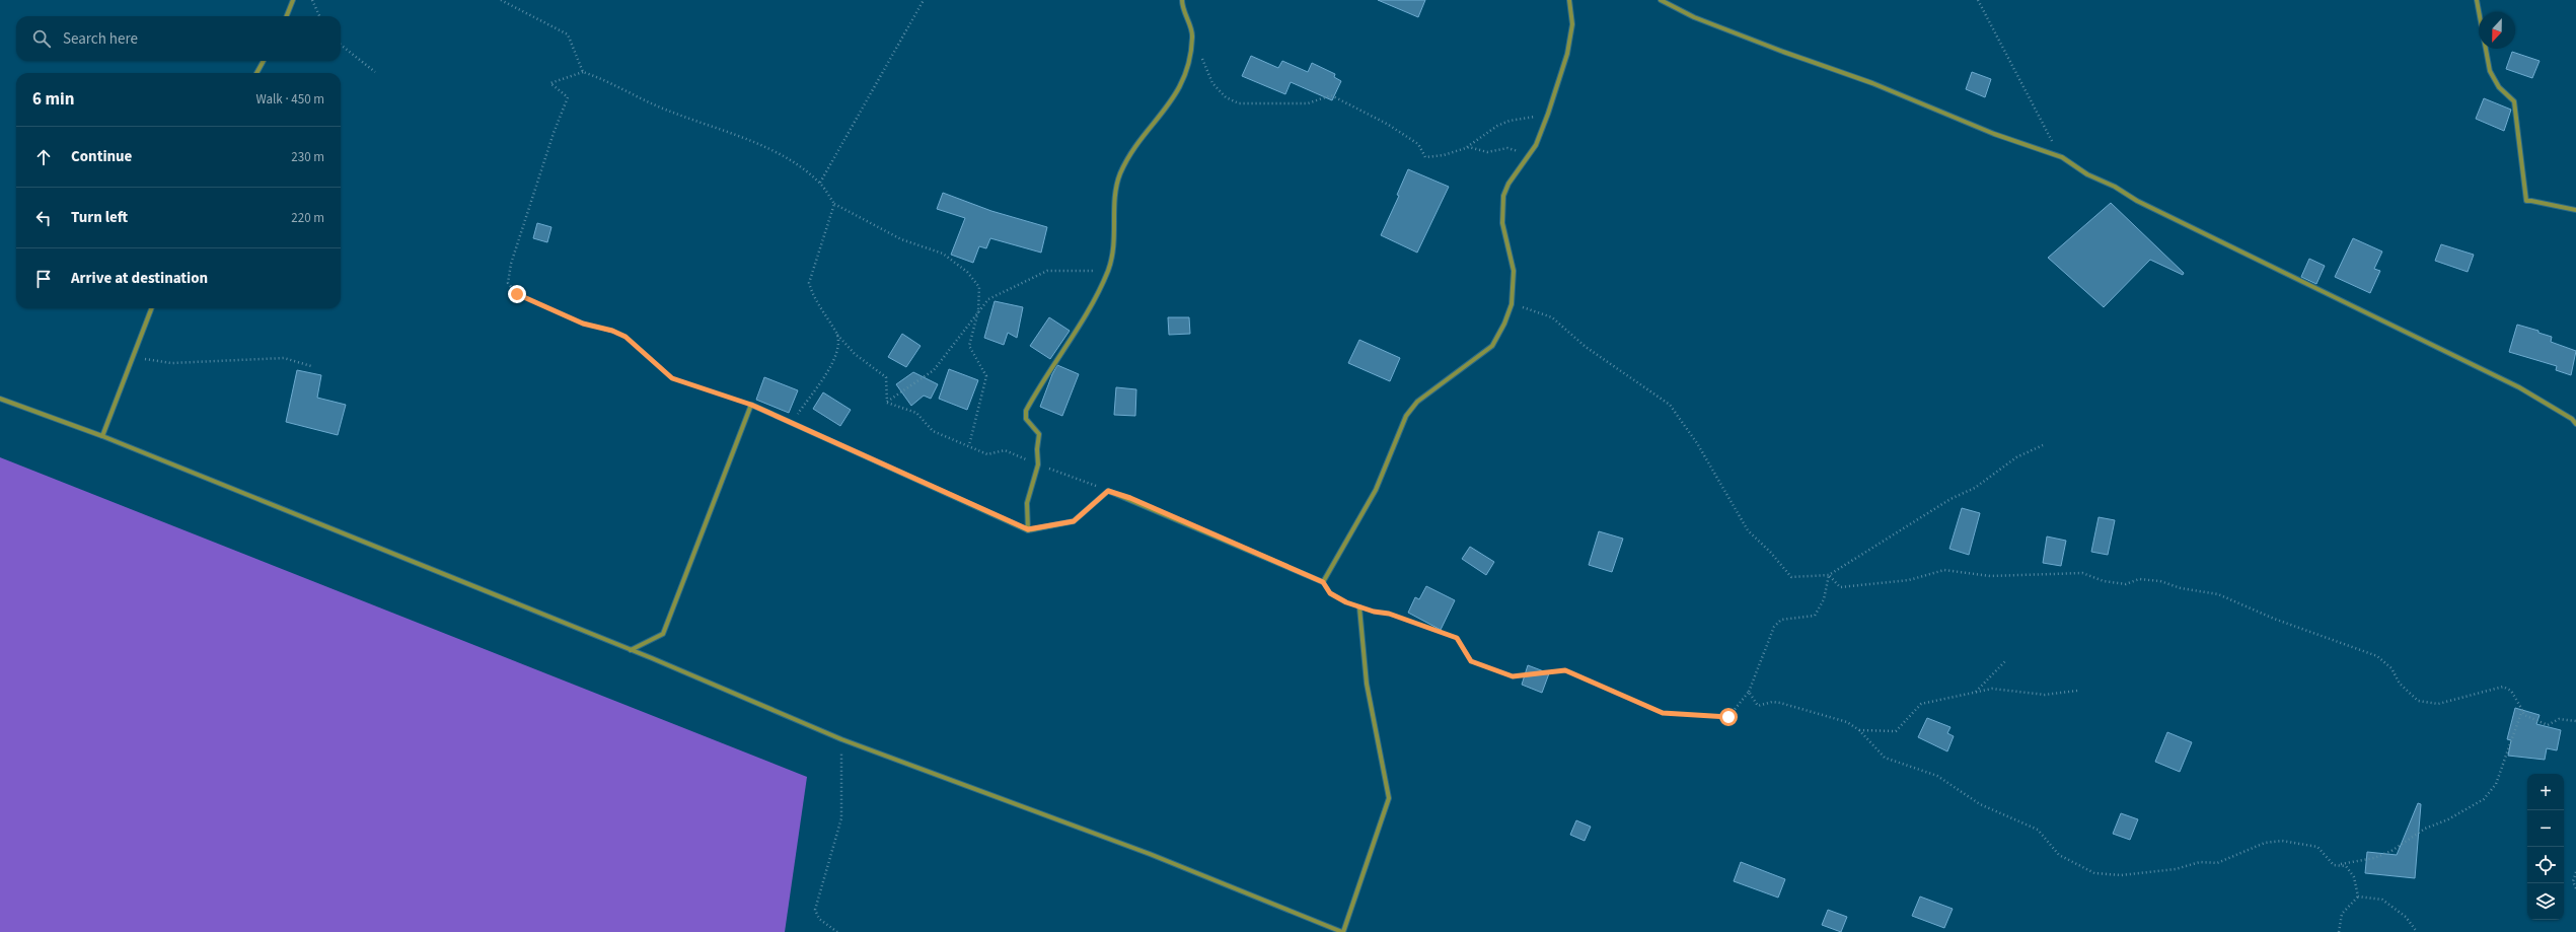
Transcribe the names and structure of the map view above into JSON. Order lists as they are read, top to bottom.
{
  "north": "bottom",
  "page": {
    "search": "Search here",
    "heading": ["6 min", "Walk · 450 m"],
    "list": [
      ["Continue", "230 m"],
      ["Turn left", "220 m"],
      "Arrive at destination"
    ],
    "map_buttons": ["+", "−"]
  }
}
